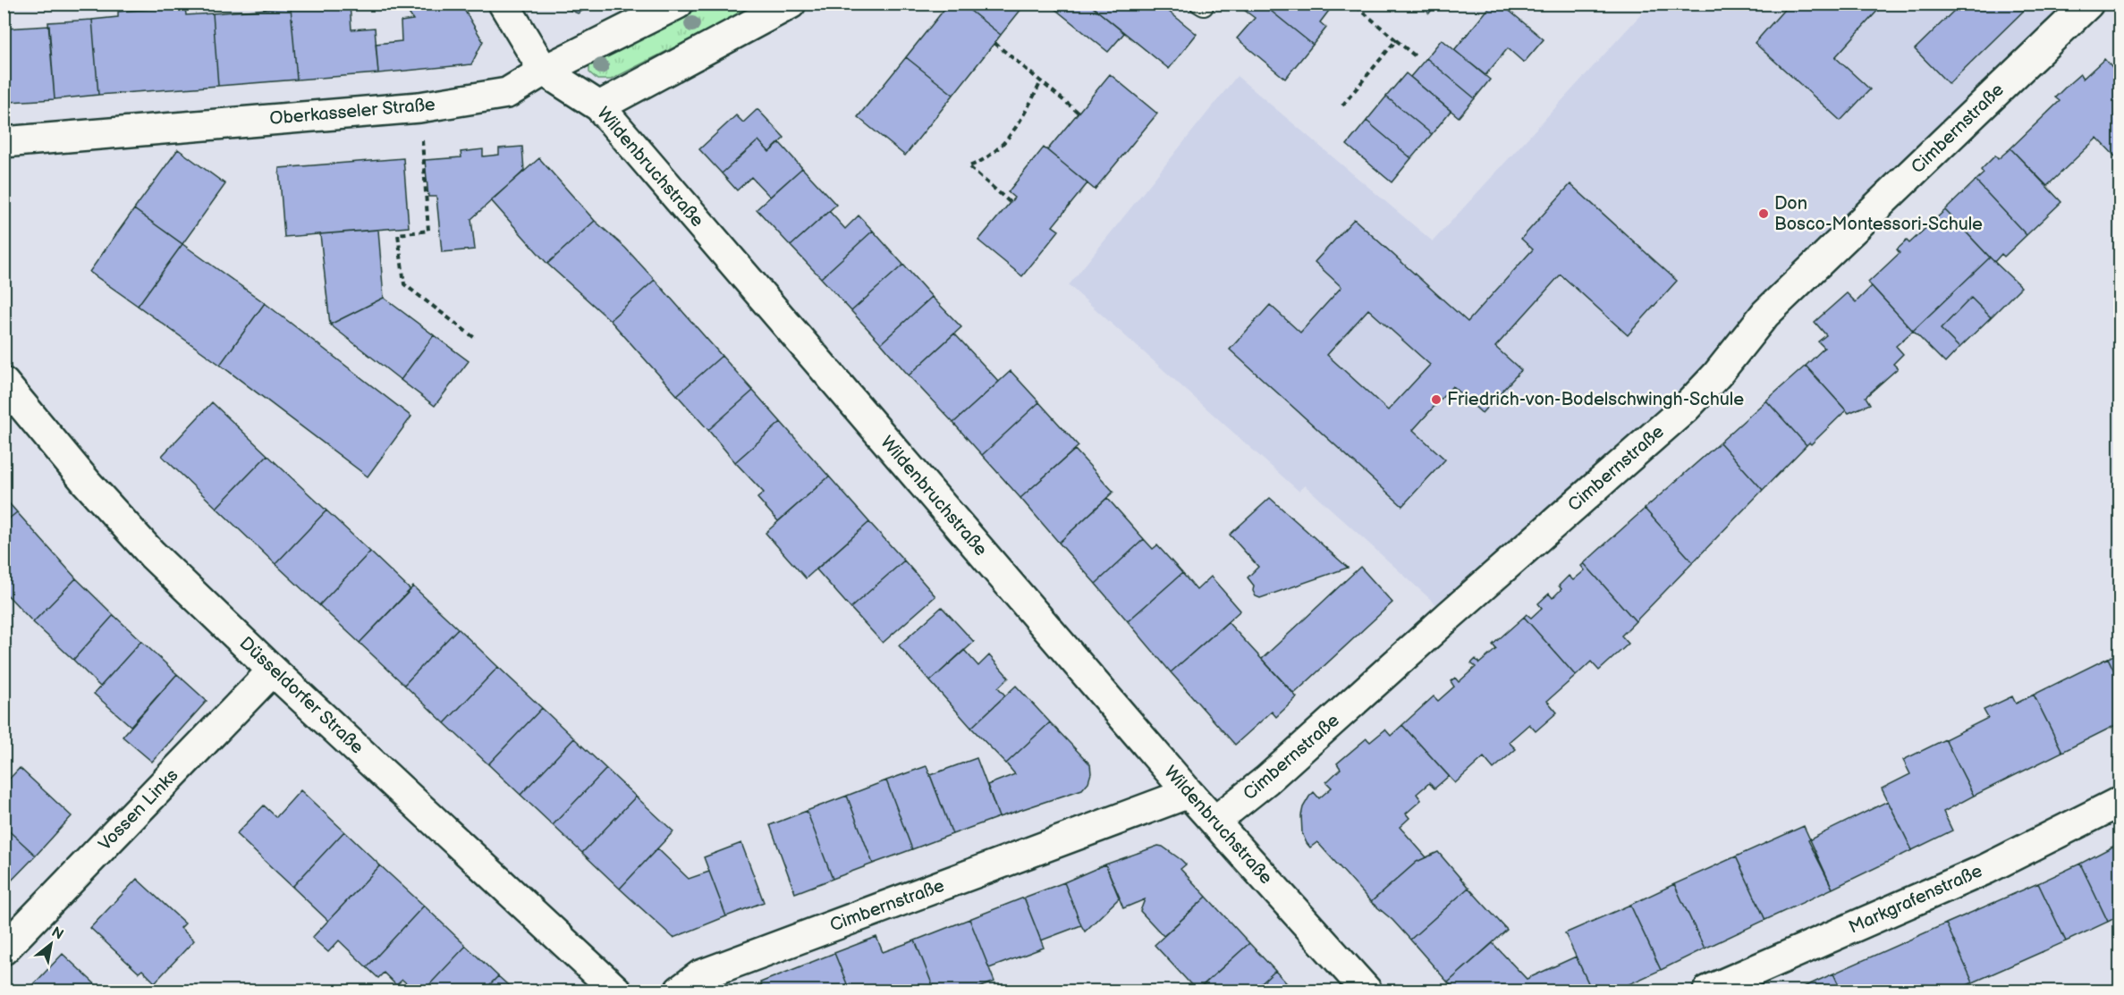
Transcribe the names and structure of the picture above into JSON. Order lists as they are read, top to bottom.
{
  "streets": {
    "street": [
      "Oberkasseler Straße",
      "Cimbernstraße",
      "Wildenbruchstraße",
      "Düsseldorfer Straße",
      "Vossen Links",
      "Markgrafenstraße"
    ]
  },
  "crossings": [
    ["Oberkasseler Straße", "Wildenbruchstraße"],
    ["Cimbernstraße", "Wildenbruchstraße"],
    ["Düsseldorfer Straße", "Vossen Links"]
  ],
  "places": ["Don Bosco-Montessori-Schule", "Friedrich-von-Bodelschwingh-Schule"],
  "north": "top right"
}
